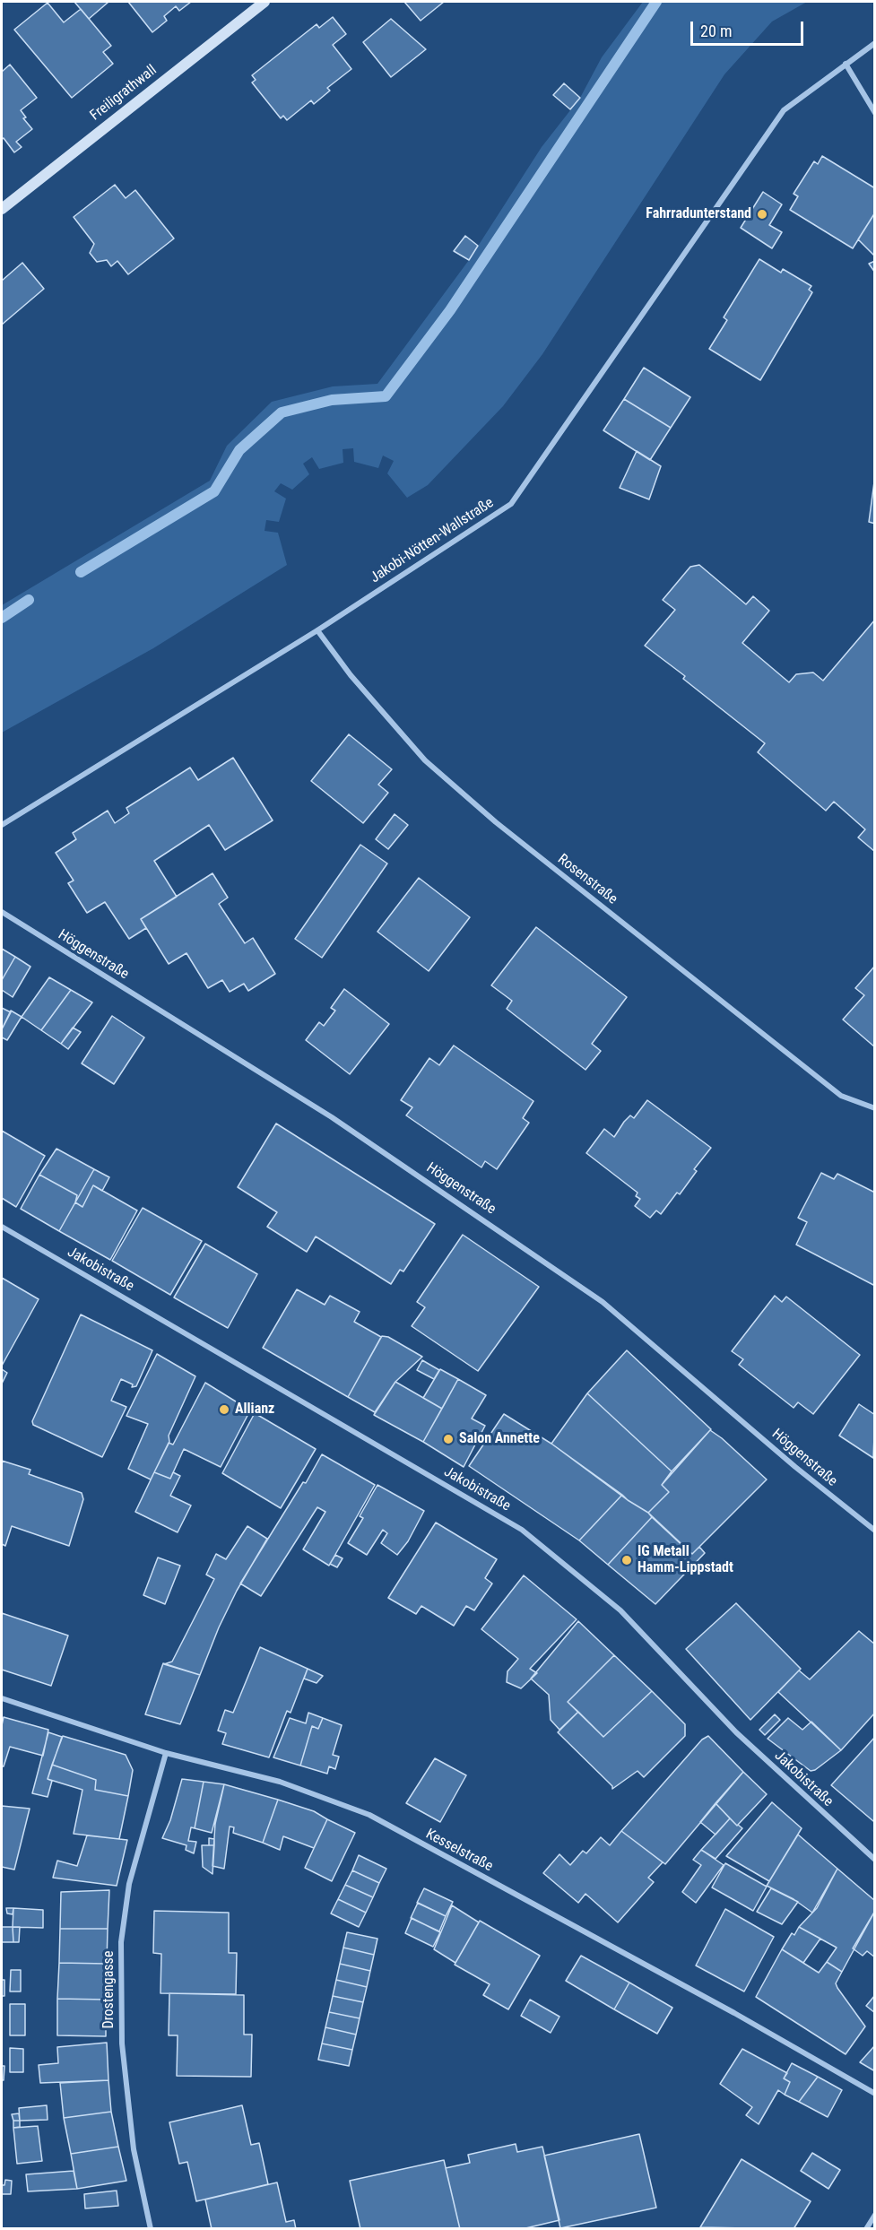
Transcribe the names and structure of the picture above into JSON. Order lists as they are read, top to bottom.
{
  "streets": {
    "street": [
      "Freiligrathwall",
      "Jakobi-Nötten-Wallstraße",
      "Rosenstraße",
      "Höggenstraße",
      "Jakobistraße",
      "Kesselstraße",
      "Drostengasse"
    ]
  },
  "crossings": [
    ["Jakobi-Nötten-Wallstraße", "Rosenstraße"],
    ["Kesselstraße", "Drostengasse"]
  ],
  "places": [
    "Fahrradunterstand",
    "Allianz",
    "Salon Annette",
    "IG Metall Hamm-Lippstadt"
  ],
  "scale_bar": "20 m"
}
